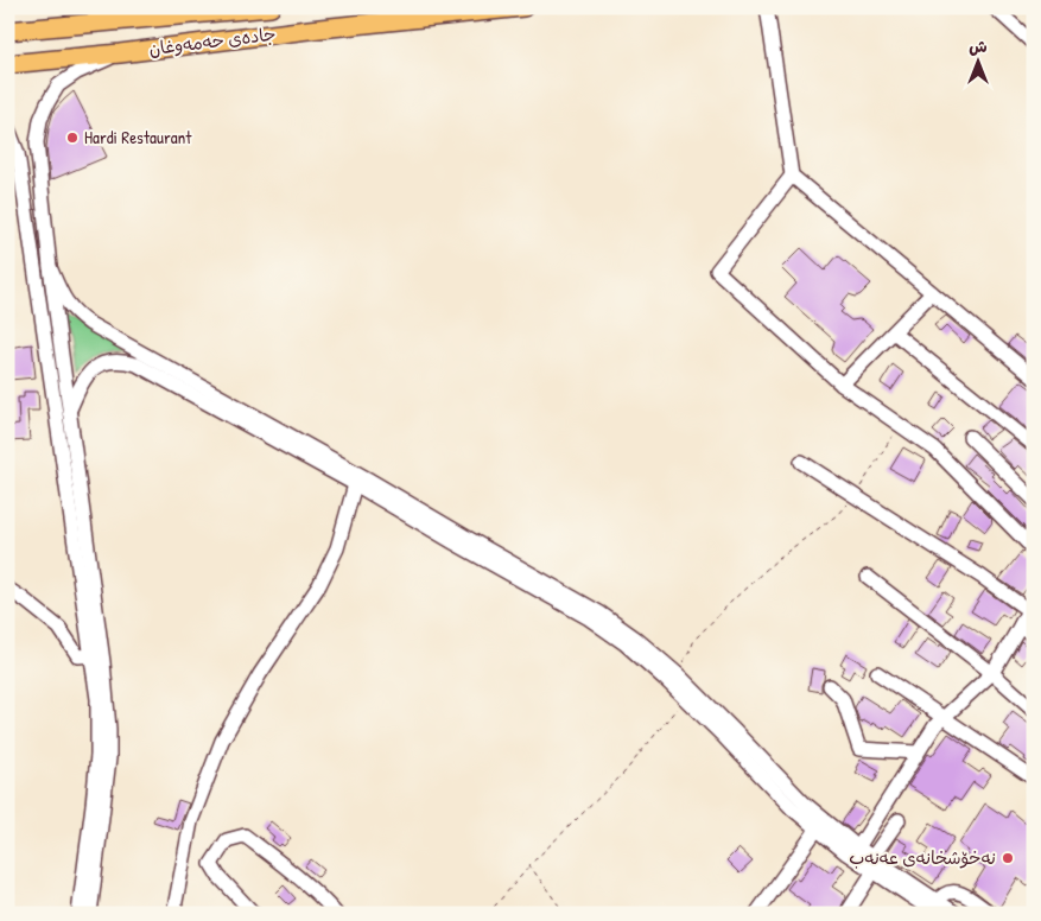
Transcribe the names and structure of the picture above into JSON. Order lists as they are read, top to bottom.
{
  "streets": {
    "main road": ["جادەی حەمەوغان"]
  },
  "places": ["Hardi Restaurant", "نەخۆشخانەی عەنەب"],
  "north": "top"
}
